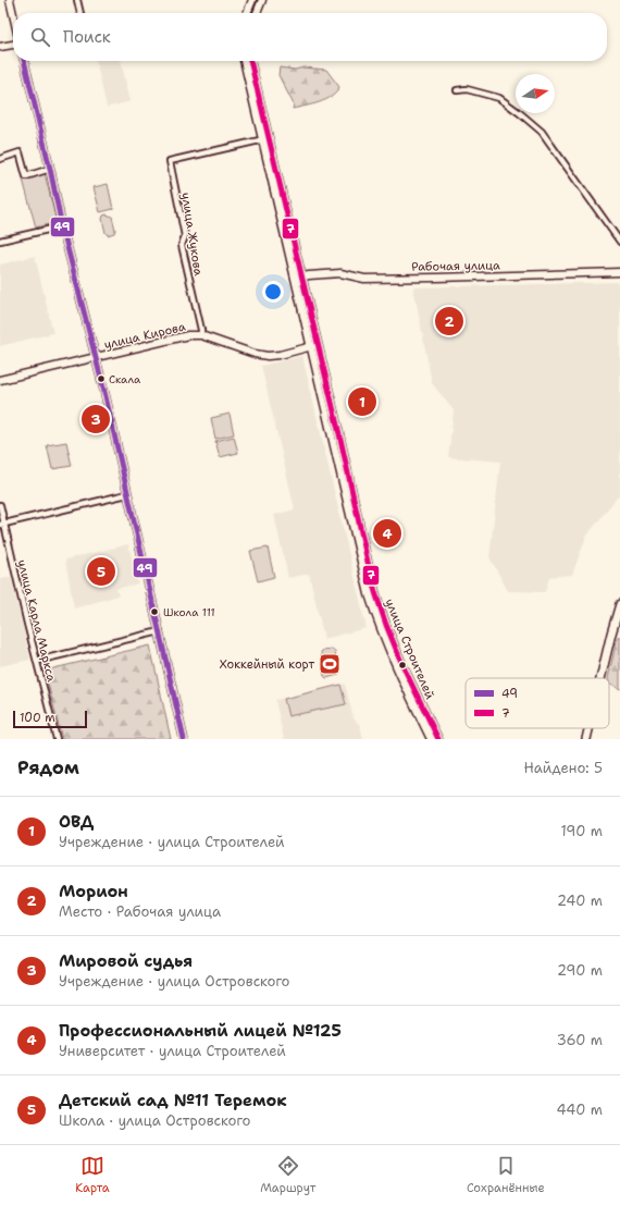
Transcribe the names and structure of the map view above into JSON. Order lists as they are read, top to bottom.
{
  "streets": {
    "street": [
      "улица Жукова",
      "Рабочая улица",
      "улица Кирова",
      "улица Карла Маркса",
      "улица Строителей"
    ]
  },
  "crossings": [
    ["улица Жукова", "улица Кирова"],
    ["улица Жукова", "улица Строителей"],
    ["Рабочая улица", "улица Строителей"],
    ["улица Кирова", "улица Строителей"]
  ],
  "places": {
    "other": ["Скала", "Школа 111"],
    "sports": ["Хоккейный корт"]
  },
  "lines": ["transit line 49", "transit line 7"],
  "legend": ["49", "7"],
  "scale_bar": "100 m",
  "north": "right",
  "page": {
    "search": "Поиск",
    "pins": [
      "2",
      "1",
      "3",
      "4",
      "5"
    ],
    "scale": "100 m",
    "heading": ["Рядом", "Найдено: 5"],
    "list": [
      {
        "mark": "1",
        "name": "ОВД",
        "note": "Учреждение · улица Строителей",
        "value": "190 m"
      },
      {
        "mark": "2",
        "name": "Морион",
        "note": "Место · Рабочая улица",
        "value": "240 m"
      },
      {
        "mark": "3",
        "name": "Мировой судья",
        "note": "Учреждение · улица Островского",
        "value": "290 m"
      },
      {
        "mark": "4",
        "name": "Профессиональный лицей №125",
        "note": "Университет · улица Строителей",
        "value": "360 m"
      },
      {
        "mark": "5",
        "name": "Детский сад №11 Теремок",
        "note": "Школа · улица Островского",
        "value": "440 m"
      }
    ],
    "nav": ["Карта", "Маршрут", "Сохранённые"]
  }
}
